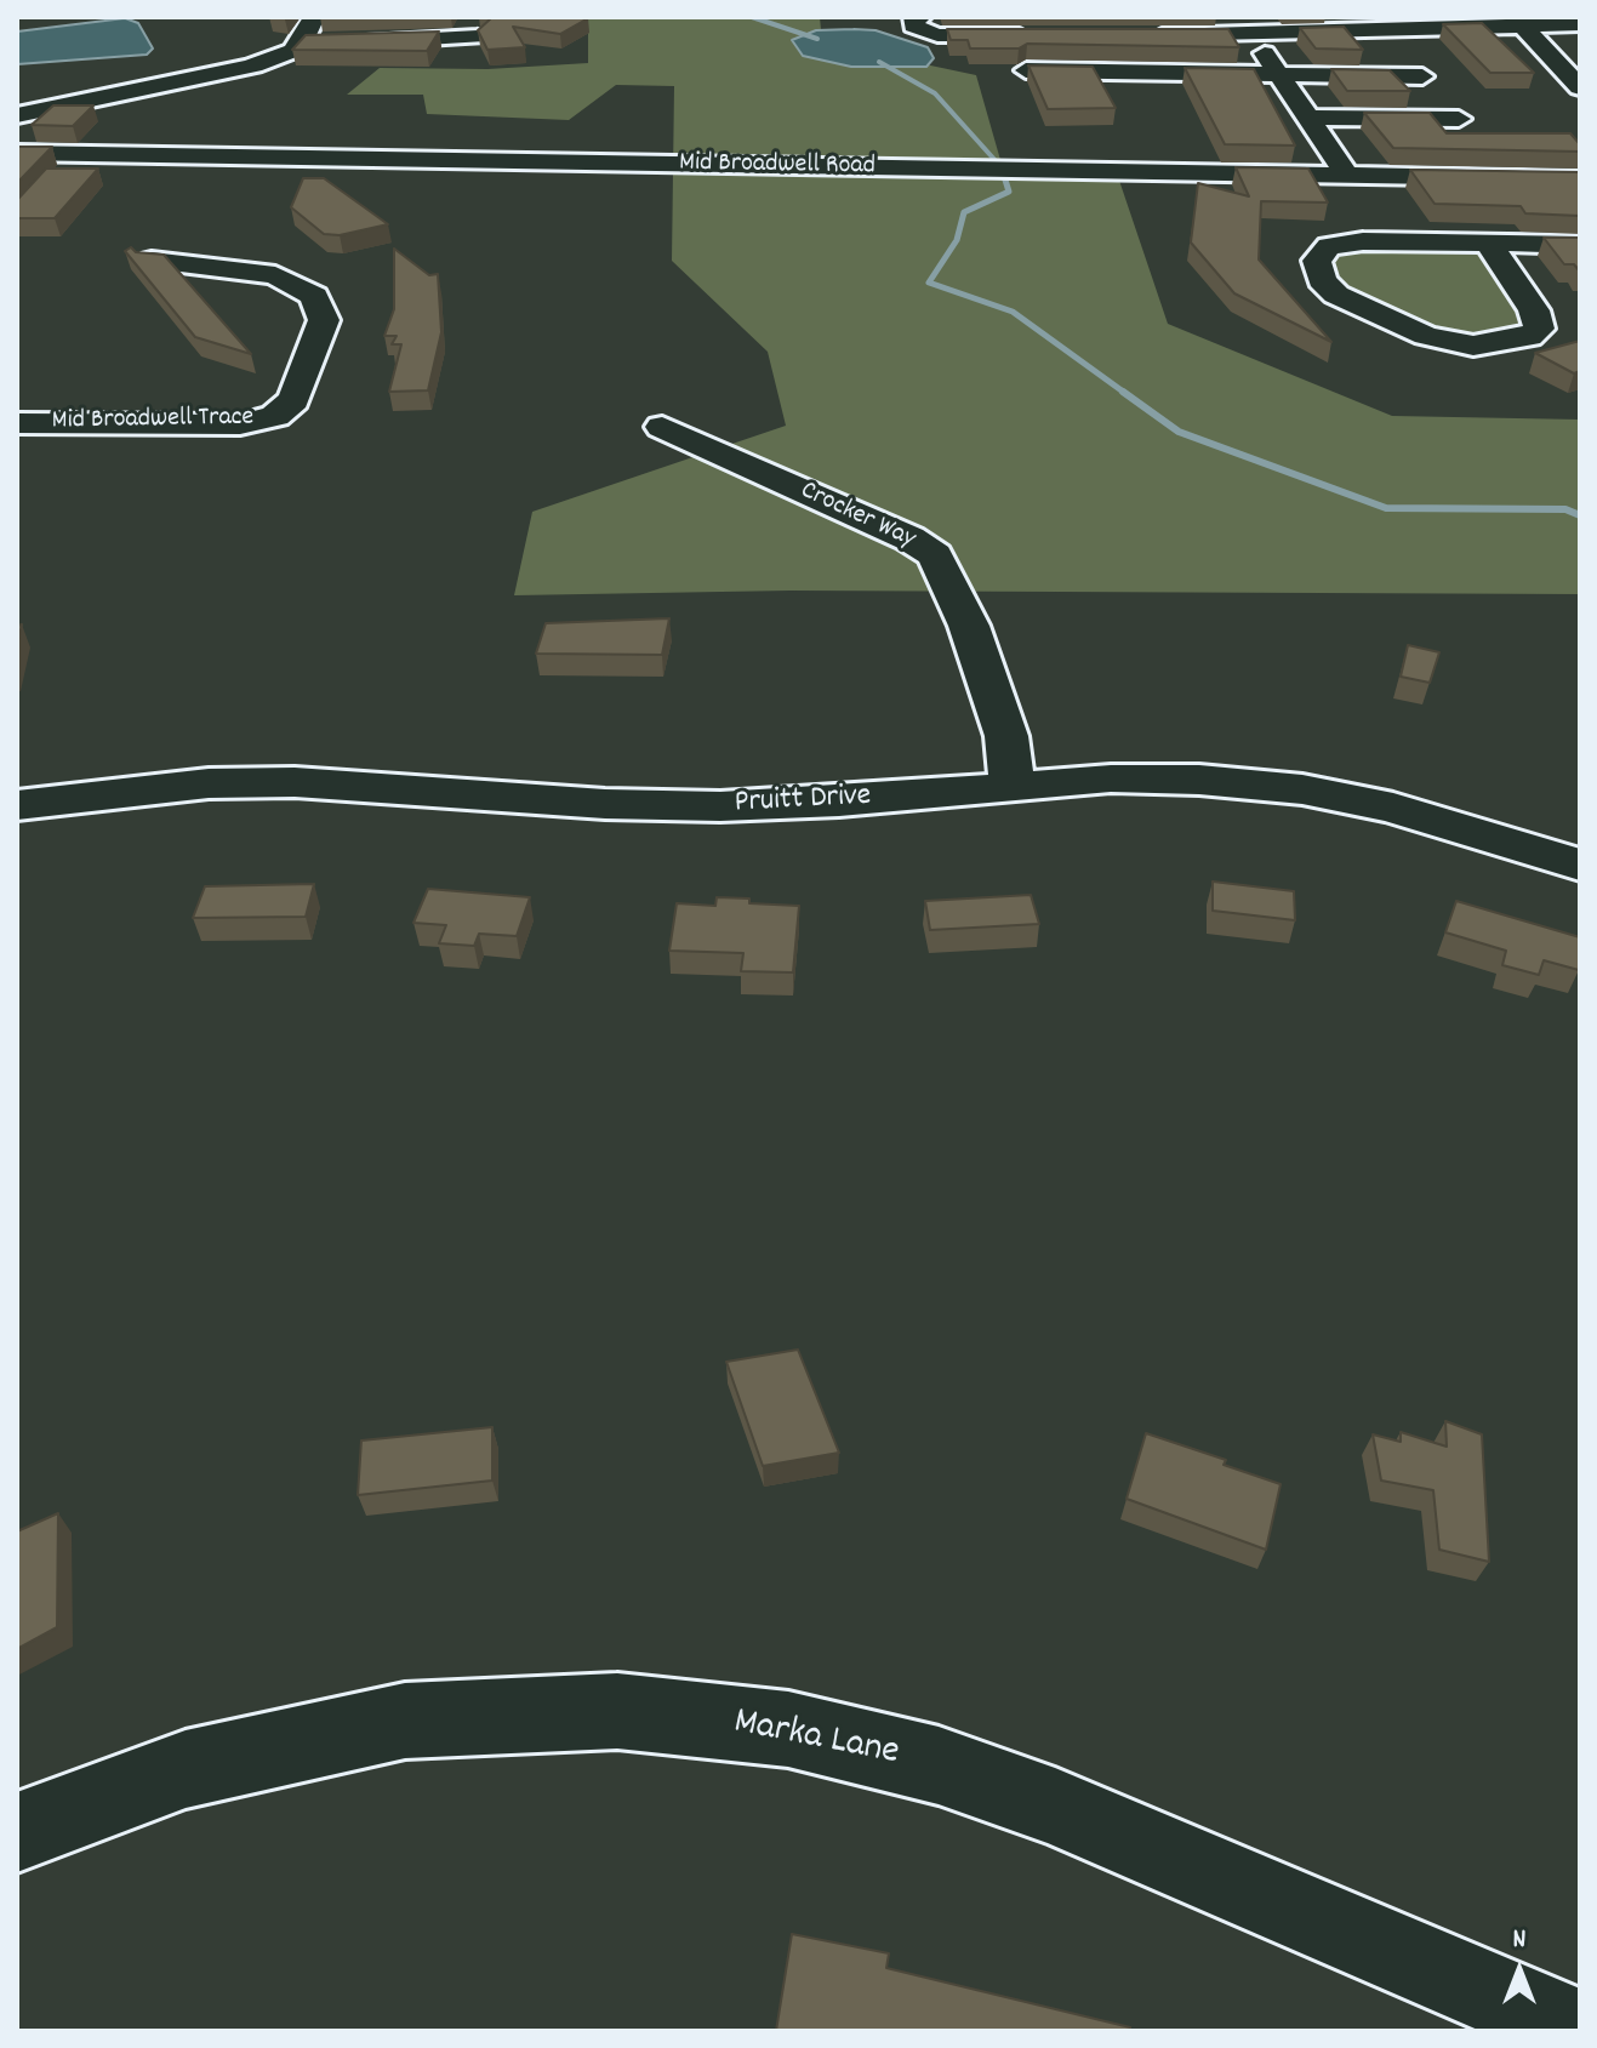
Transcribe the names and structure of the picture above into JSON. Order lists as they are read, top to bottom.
{
  "streets": {
    "street": [
      "Mid Broadwell Road",
      "Mid Broadwell Trace",
      "Crocker Way",
      "Pruitt Drive",
      "Marka Lane"
    ]
  },
  "crossings": [
    ["Crocker Way", "Pruitt Drive"]
  ],
  "north": "top"
}
